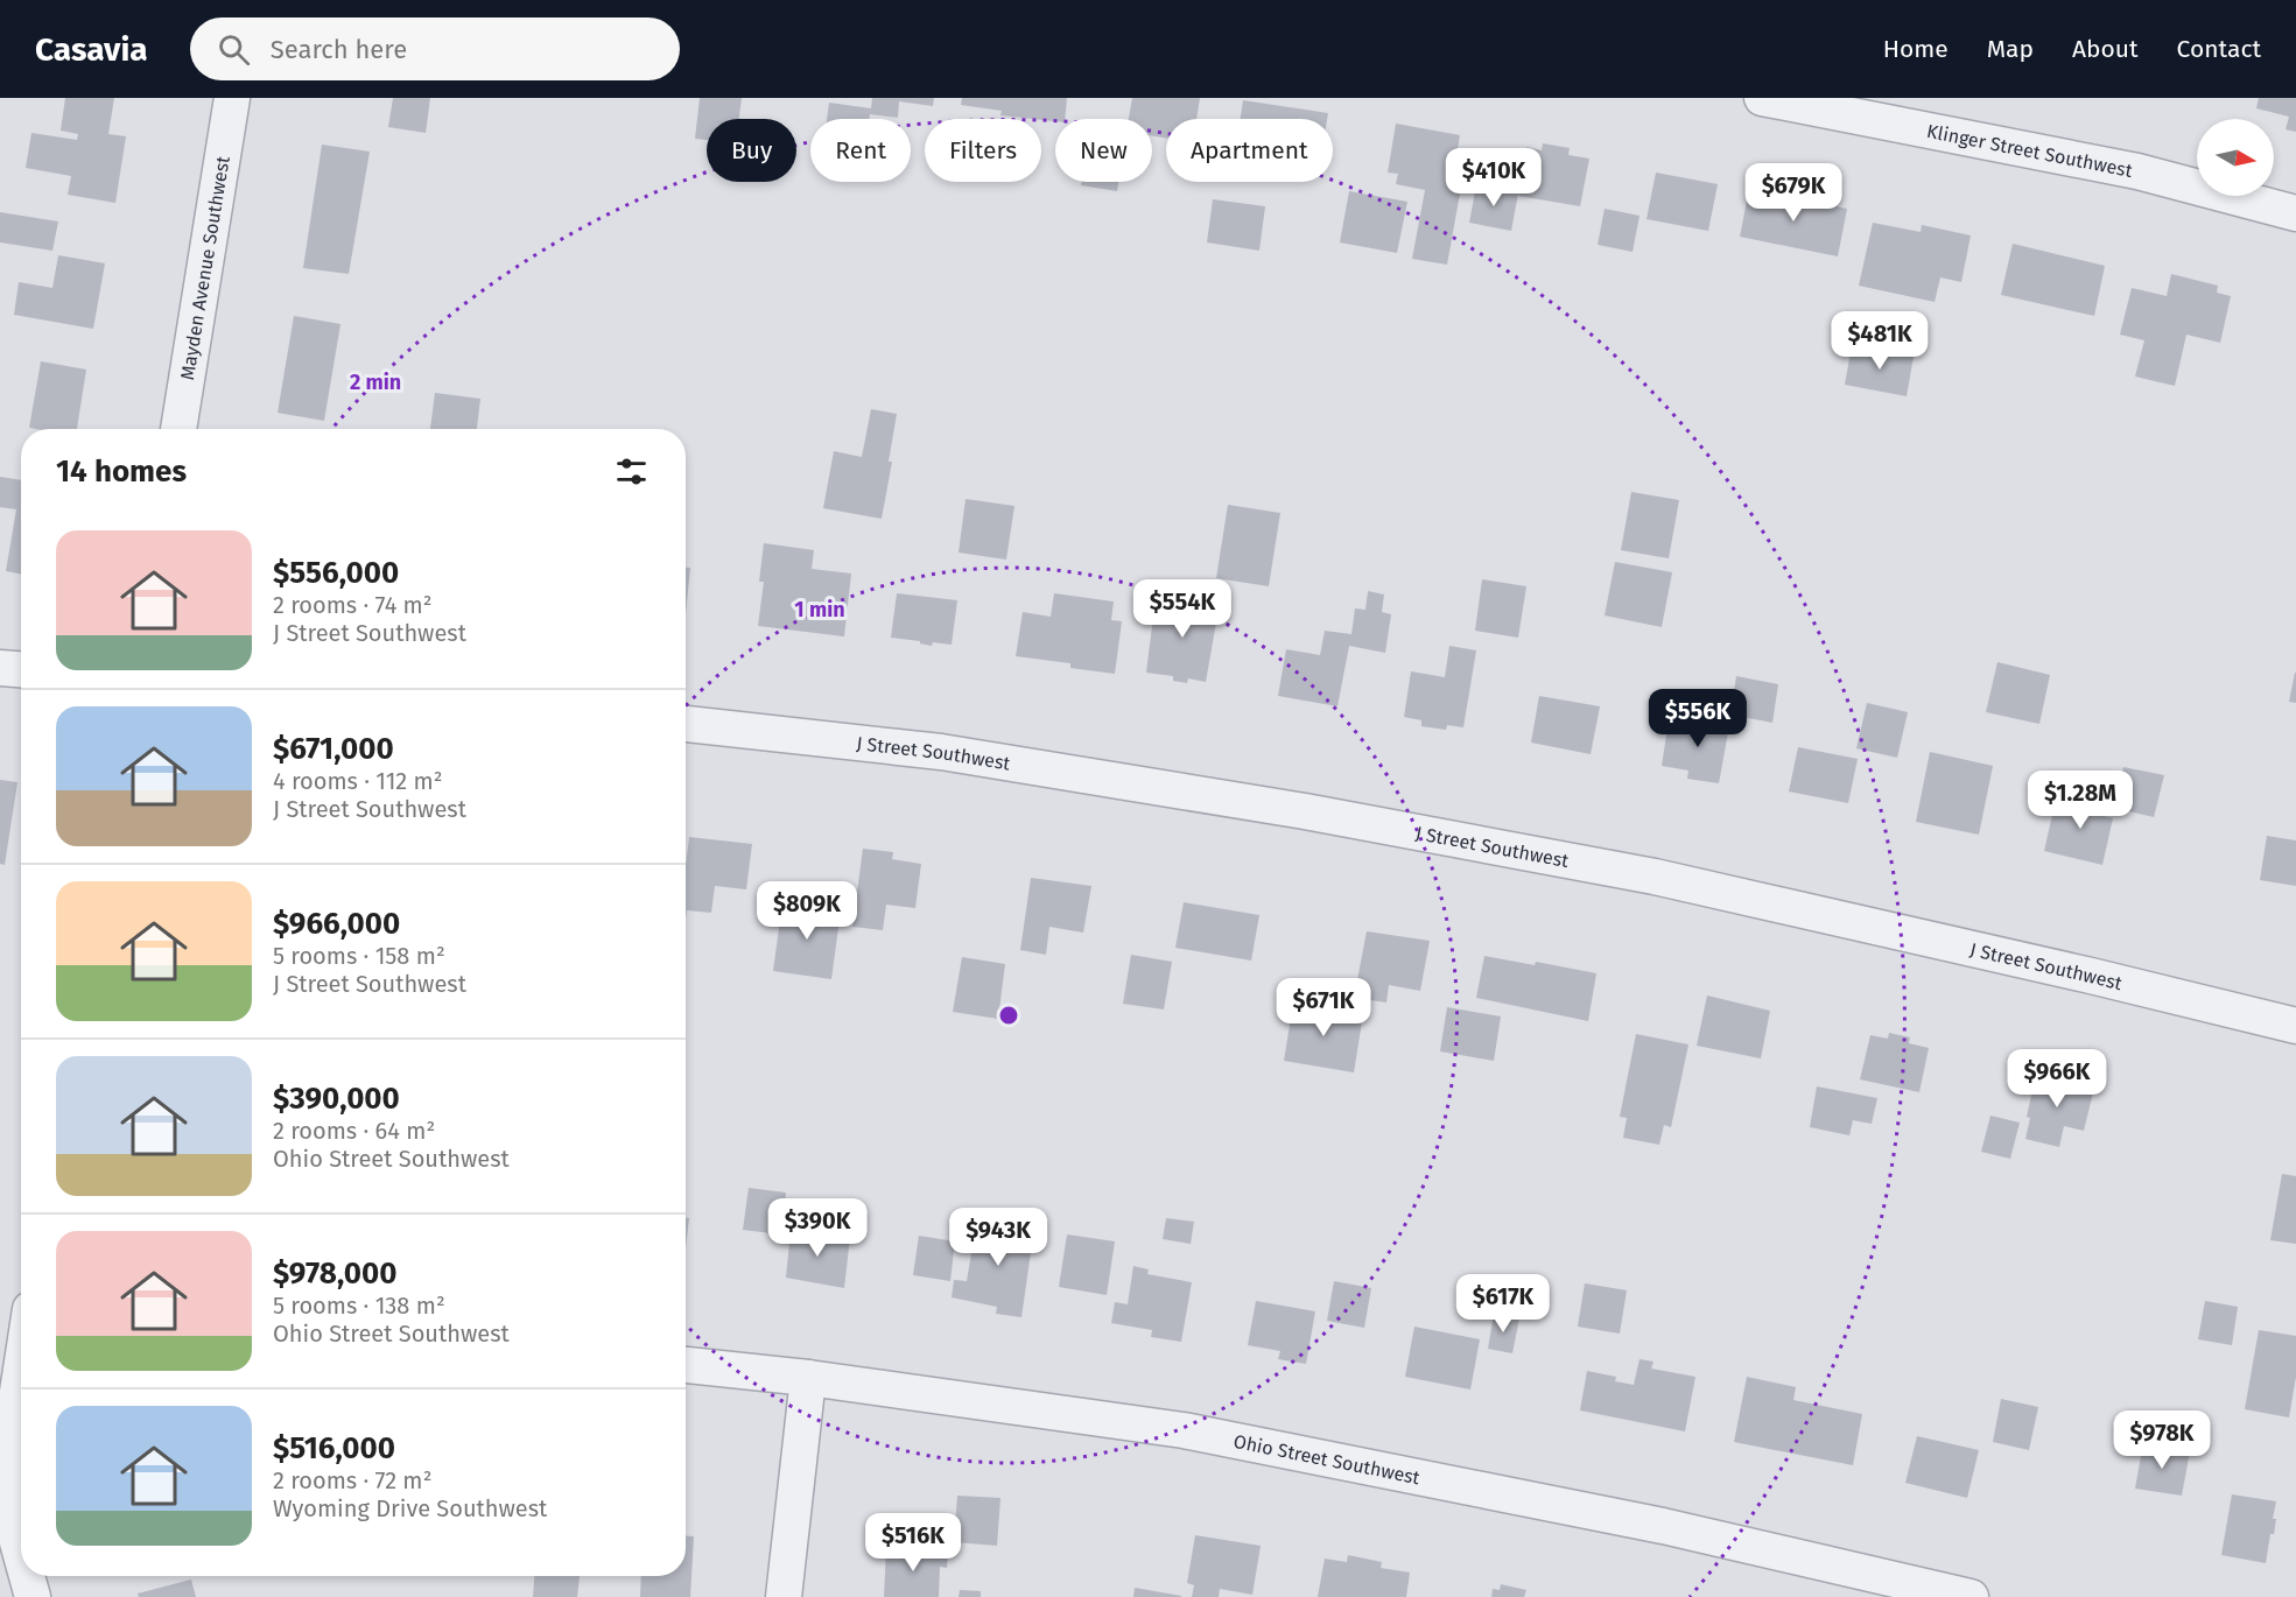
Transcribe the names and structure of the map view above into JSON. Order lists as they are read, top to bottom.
{
  "streets": {
    "street": [
      "Klinger Street Southwest",
      "Mayden Avenue Southwest",
      "J Street Southwest",
      "Ohio Street Southwest"
    ]
  },
  "north": "right",
  "page": {
    "header": "Casavia",
    "search": "Search here",
    "nav": [
      "Home",
      "Map",
      "About",
      "Contact"
    ],
    "chip": [
      "Buy",
      "Rent",
      "Filters",
      "New",
      "Apartment"
    ],
    "price": [
      "$410K",
      "$679K",
      "$481K",
      "$554K",
      "$556K",
      "$1.28M",
      "$809K",
      "$671K",
      "$966K",
      "$390K",
      "$943K",
      "$617K",
      "$978K",
      "$516K"
    ],
    "heading": "14 homes",
    "list": [
      {
        "name": "$556,000",
        "note": "2 rooms · 74 m² · J Street Southwest"
      },
      {
        "name": "$671,000",
        "note": "4 rooms · 112 m² · J Street Southwest"
      },
      {
        "name": "$966,000",
        "note": "5 rooms · 158 m² · J Street Southwest"
      },
      {
        "name": "$390,000",
        "note": "2 rooms · 64 m² · Ohio Street Southwest"
      },
      {
        "name": "$978,000",
        "note": "5 rooms · 138 m² · Ohio Street Southwest"
      },
      {
        "name": "$516,000",
        "note": "2 rooms · 72 m² · Wyoming Drive Southwest"
      }
    ]
  },
  "rings": ["2 min", "1 min"]
}
